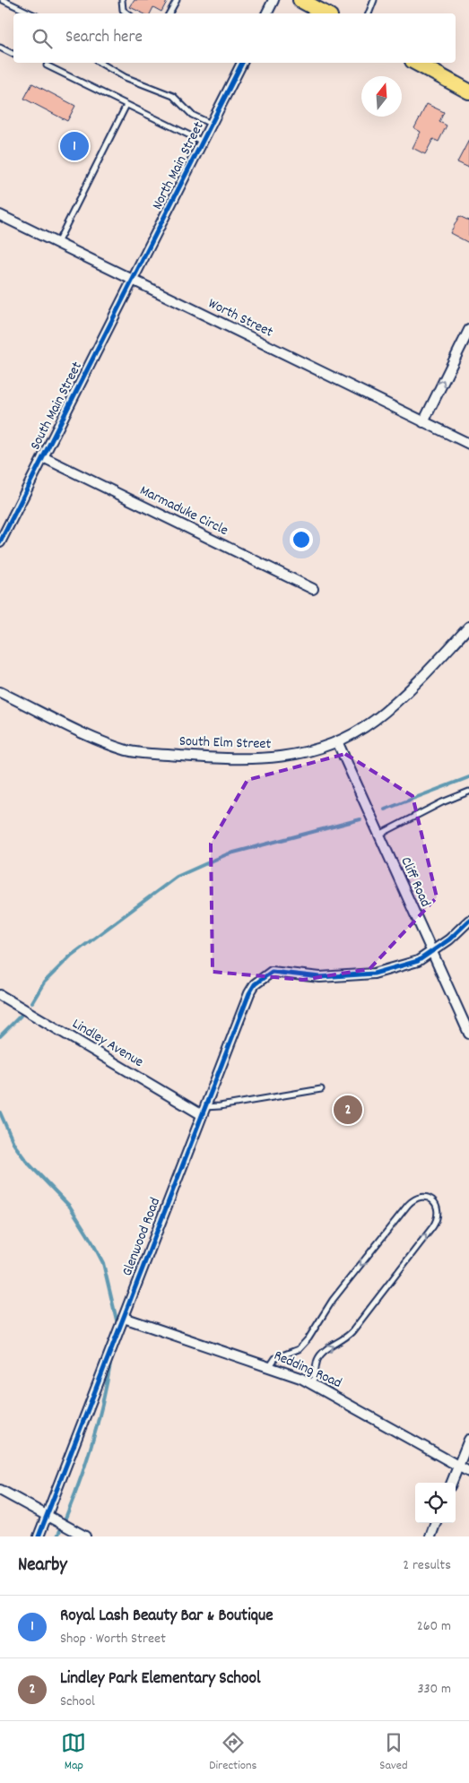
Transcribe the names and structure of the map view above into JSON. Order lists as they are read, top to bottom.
{
  "streets": {
    "street": [
      "North Main Street",
      "Worth Street",
      "South Main Street",
      "Marmaduke Circle",
      "South Elm Street",
      "Cliff Road",
      "Lindley Avenue",
      "Glenwood Road",
      "Redding Road"
    ]
  },
  "crossings": [
    ["North Main Street", "Worth Street"],
    ["North Main Street", "South Main Street"],
    ["Worth Street", "South Main Street"],
    ["South Main Street", "Marmaduke Circle"],
    ["South Elm Street", "Cliff Road"],
    ["Cliff Road", "Glenwood Road"],
    ["Lindley Avenue", "Glenwood Road"],
    ["Glenwood Road", "Redding Road"]
  ],
  "north": "top",
  "page": {
    "search": "Search here",
    "pins": ["1", "2"],
    "heading": ["Nearby", "2 results"],
    "list": [
      {
        "mark": "1",
        "name": "Royal Lash Beauty Bar & Boutique",
        "note": "Shop · Worth Street",
        "value": "260 m"
      },
      {
        "mark": "2",
        "name": "Lindley Park Elementary School",
        "note": "School",
        "value": "330 m"
      }
    ],
    "nav": ["Map", "Directions", "Saved"]
  }
}
